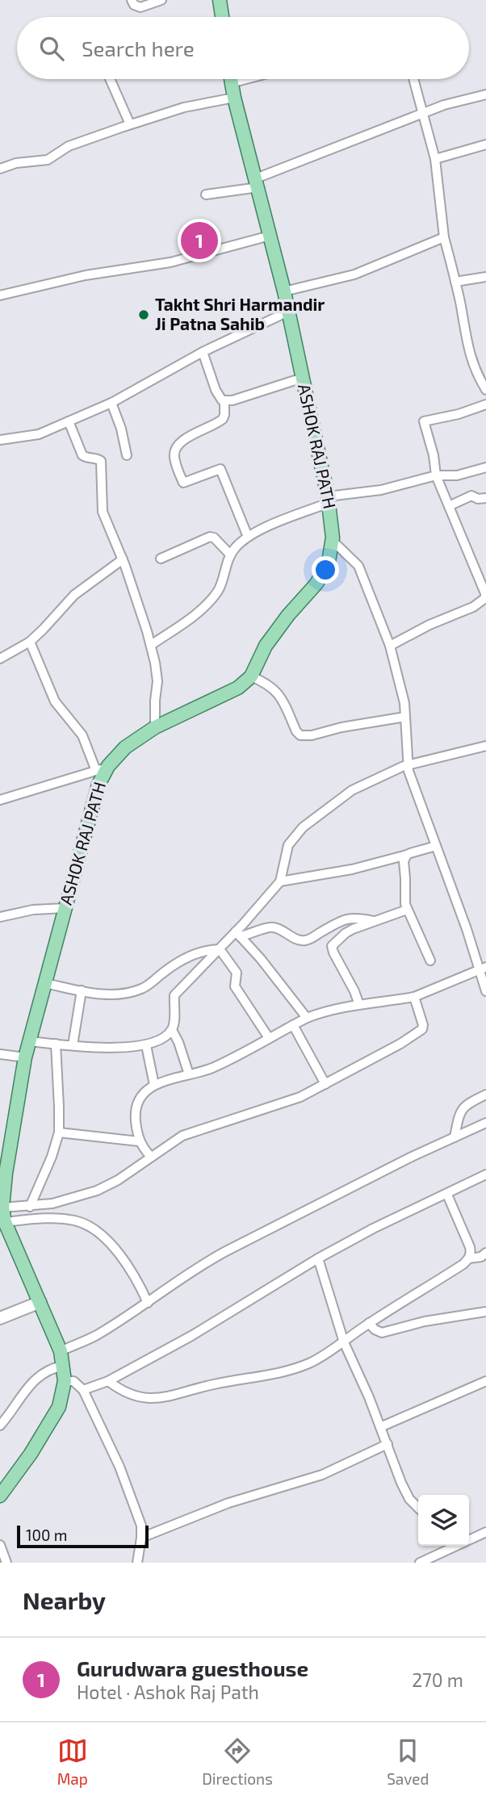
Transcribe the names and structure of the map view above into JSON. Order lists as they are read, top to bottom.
{
  "streets": {
    "main road": ["ASHOK RAJ PATH"]
  },
  "places": ["Takht Shri Harmandir Ji Patna Sahib"],
  "scale_bar": "100 m",
  "page": {
    "search": "Search here",
    "pins": "1",
    "scale": "100 m",
    "heading": "Nearby",
    "list": [
      {
        "mark": "1",
        "name": "Gurudwara guesthouse",
        "note": "Hotel · Ashok Raj Path",
        "value": "270 m"
      }
    ],
    "nav": ["Map", "Directions", "Saved"]
  }
}
